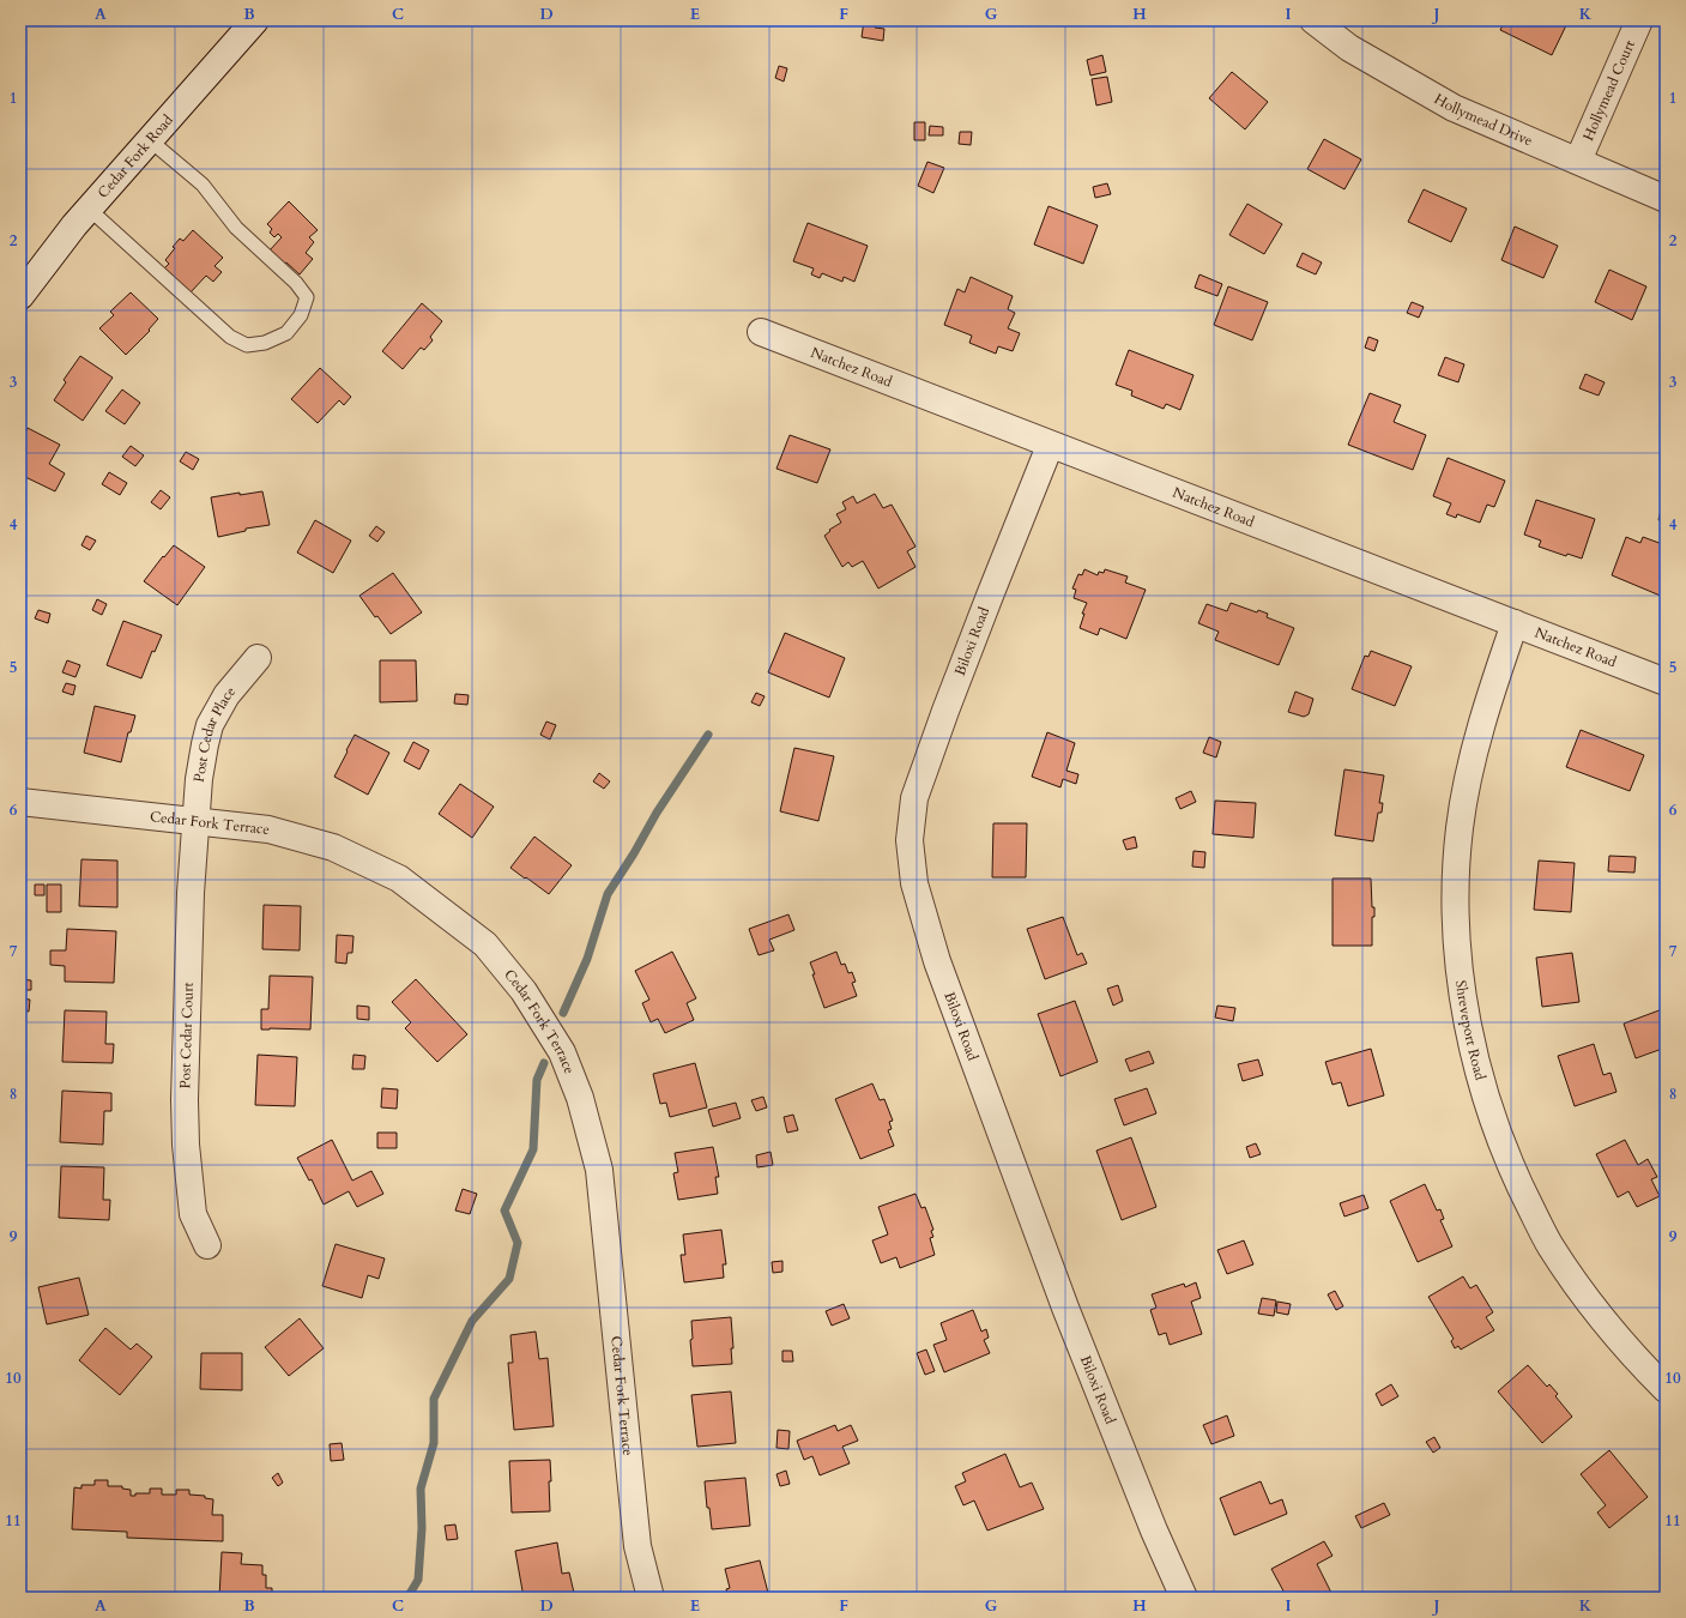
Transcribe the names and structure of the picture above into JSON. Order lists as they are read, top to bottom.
{
  "streets": {
    "street": [
      "Hollymead Court",
      "Hollymead Drive",
      "Cedar Fork Road",
      "Natchez Road",
      "Biloxi Road",
      "Post Cedar Place",
      "Cedar Fork Terrace",
      "Shreveport Road",
      "Post Cedar Court"
    ]
  },
  "crossings": [
    ["Hollymead Court", "Hollymead Drive"],
    ["Natchez Road", "Biloxi Road"],
    ["Natchez Road", "Shreveport Road"],
    ["Post Cedar Place", "Cedar Fork Terrace"],
    ["Post Cedar Place", "Post Cedar Court"],
    ["Cedar Fork Terrace", "Post Cedar Court"]
  ],
  "grid": {
    "columns": [
      "A",
      "B",
      "C",
      "D",
      "E",
      "F",
      "G",
      "H",
      "I",
      "J",
      "K"
    ],
    "rows": [
      "1",
      "2",
      "3",
      "4",
      "5",
      "6",
      "7",
      "8",
      "9",
      "10",
      "11"
    ]
  }
}
